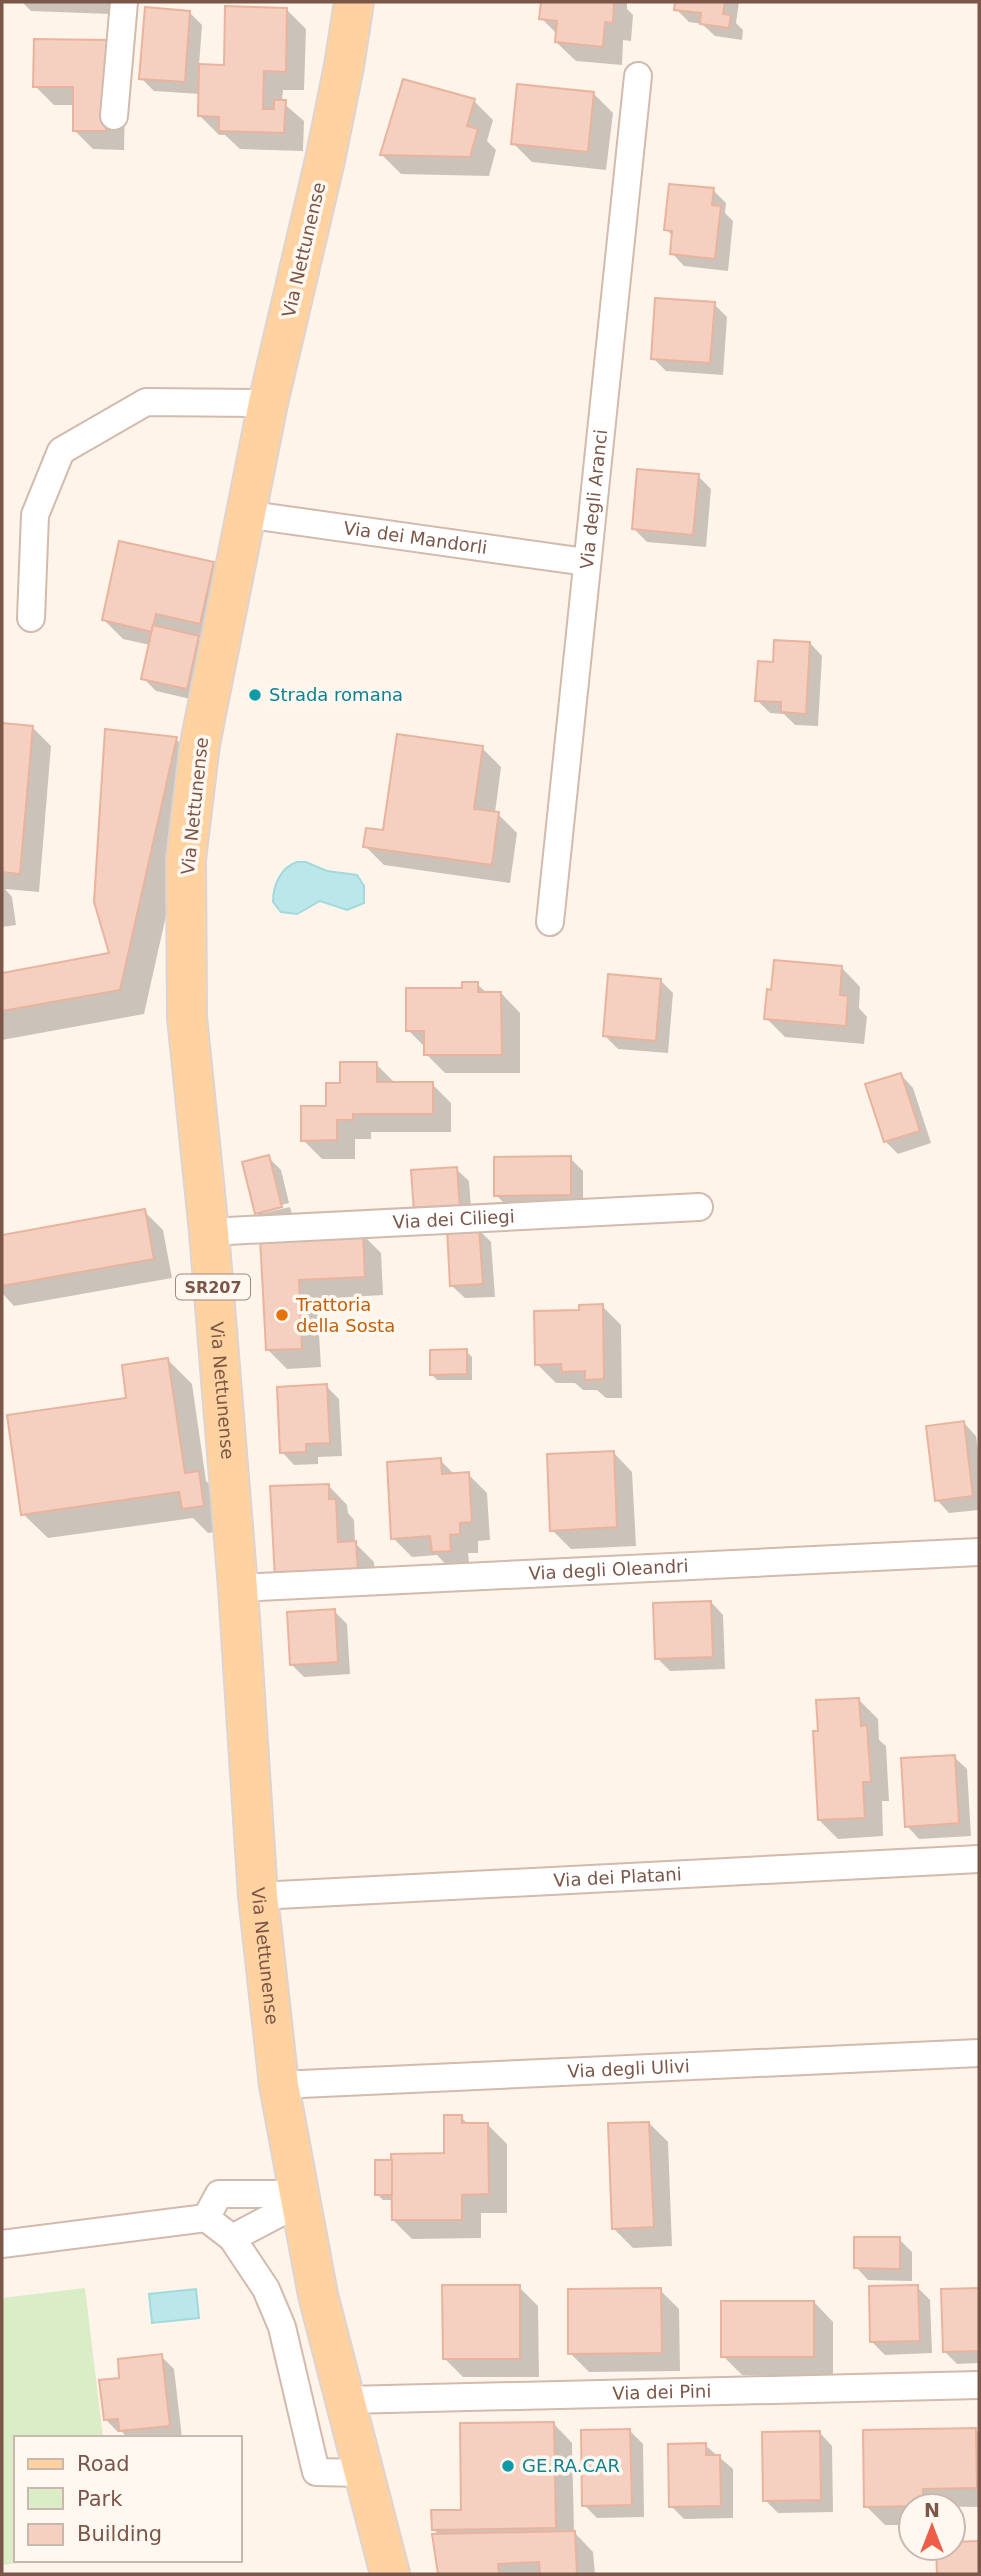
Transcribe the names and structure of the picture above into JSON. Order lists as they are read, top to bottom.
{
  "streets": {
    "main road": ["Via Nettunense", "SR207"],
    "street": [
      "Via degli Aranci",
      "Via dei Mandorli",
      "Via dei Ciliegi",
      "Via degli Oleandri",
      "Via dei Platani",
      "Via degli Ulivi",
      "Via dei Pini"
    ]
  },
  "crossings": [
    ["Via Nettunense", "Via dei Mandorli"],
    ["Via Nettunense", "Via dei Ciliegi"],
    ["Via Nettunense", "Via degli Oleandri"],
    ["Via Nettunense", "Via dei Platani"],
    ["Via Nettunense", "Via degli Ulivi"],
    ["Via Nettunense", "Via dei Pini"],
    ["Via degli Aranci", "Via dei Mandorli"]
  ],
  "places": ["Strada romana", "Trattoria della Sosta", "GE.RA.CAR"],
  "legend": ["Road", "Park", "Building"],
  "north": "top"
}
